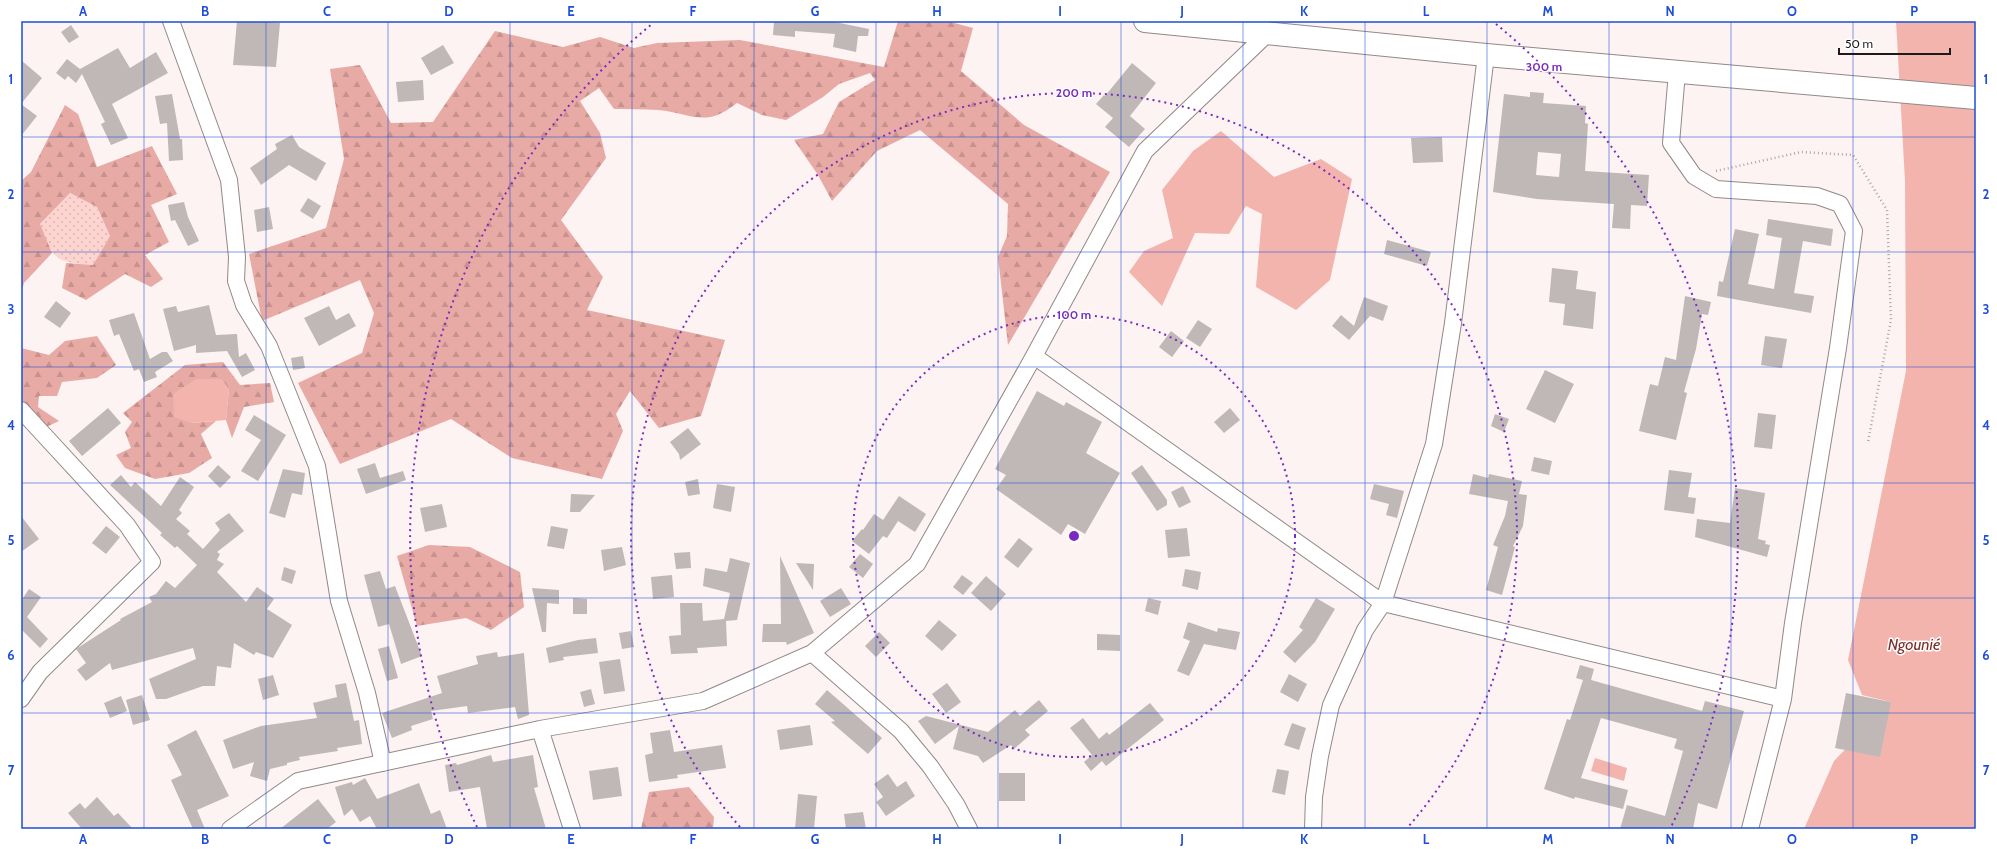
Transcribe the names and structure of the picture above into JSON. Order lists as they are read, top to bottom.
{
  "water": ["Ngounié"],
  "scale_bar": "50 m",
  "grid": {
    "columns": [
      "A",
      "B",
      "C",
      "D",
      "E",
      "F",
      "G",
      "H",
      "I",
      "J",
      "K",
      "L",
      "M",
      "N",
      "O",
      "P"
    ],
    "rows": [
      "1",
      "2",
      "3",
      "4",
      "5",
      "6",
      "7"
    ]
  },
  "rings": ["300 m", "200 m", "100 m"]
}
